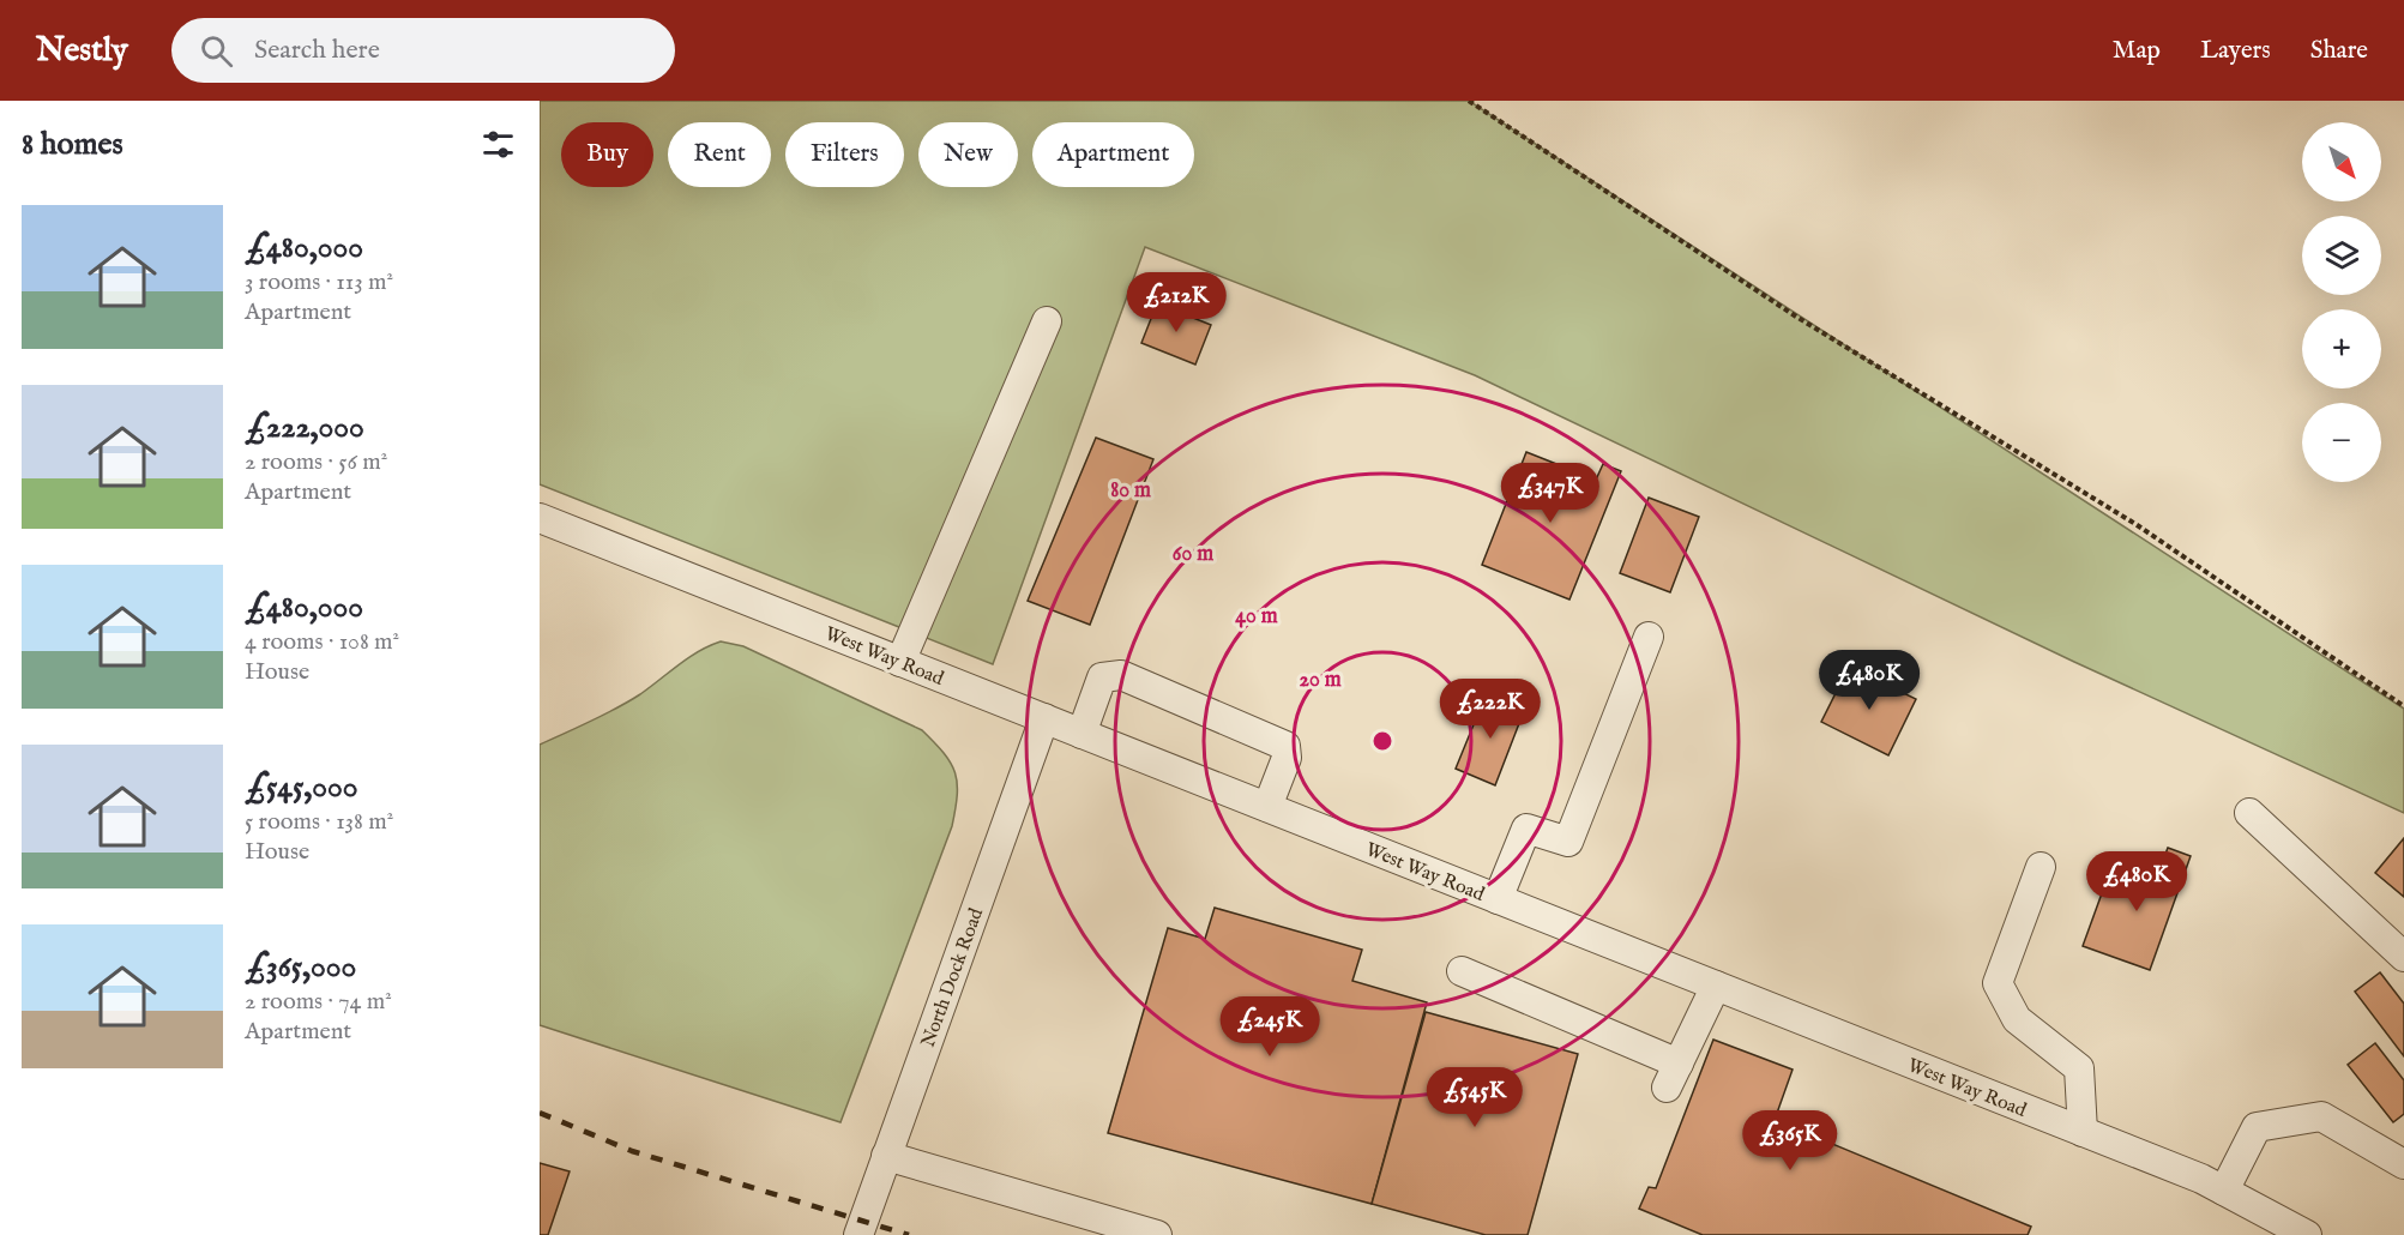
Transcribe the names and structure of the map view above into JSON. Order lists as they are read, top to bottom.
{
  "streets": {
    "lane": ["West Way Road", "North Dock Road"]
  },
  "crossings": [
    ["West Way Road", "North Dock Road"]
  ],
  "north": "bottom right",
  "page": {
    "header": "Nestly",
    "search": "Search here",
    "nav": ["Map", "Layers", "Share"],
    "heading": "8 homes",
    "map_buttons": ["+", "−"],
    "chip": [
      "Buy",
      "Rent",
      "Filters",
      "New",
      "Apartment"
    ],
    "list": [
      {
        "name": "£480,000",
        "note": "3 rooms · 113 m² · Apartment"
      },
      {
        "name": "£222,000",
        "note": "2 rooms · 56 m² · Apartment"
      },
      {
        "name": "£480,000",
        "note": "4 rooms · 108 m² · House"
      },
      {
        "name": "£545,000",
        "note": "5 rooms · 138 m² · House"
      },
      {
        "name": "£365,000",
        "note": "2 rooms · 74 m² · Apartment"
      }
    ],
    "price": [
      "£212K",
      "£347K",
      "£480K",
      "£222K",
      "£480K",
      "£245K",
      "£545K",
      "£365K"
    ]
  },
  "rings": [
    "80 m",
    "60 m",
    "40 m",
    "20 m"
  ]
}
